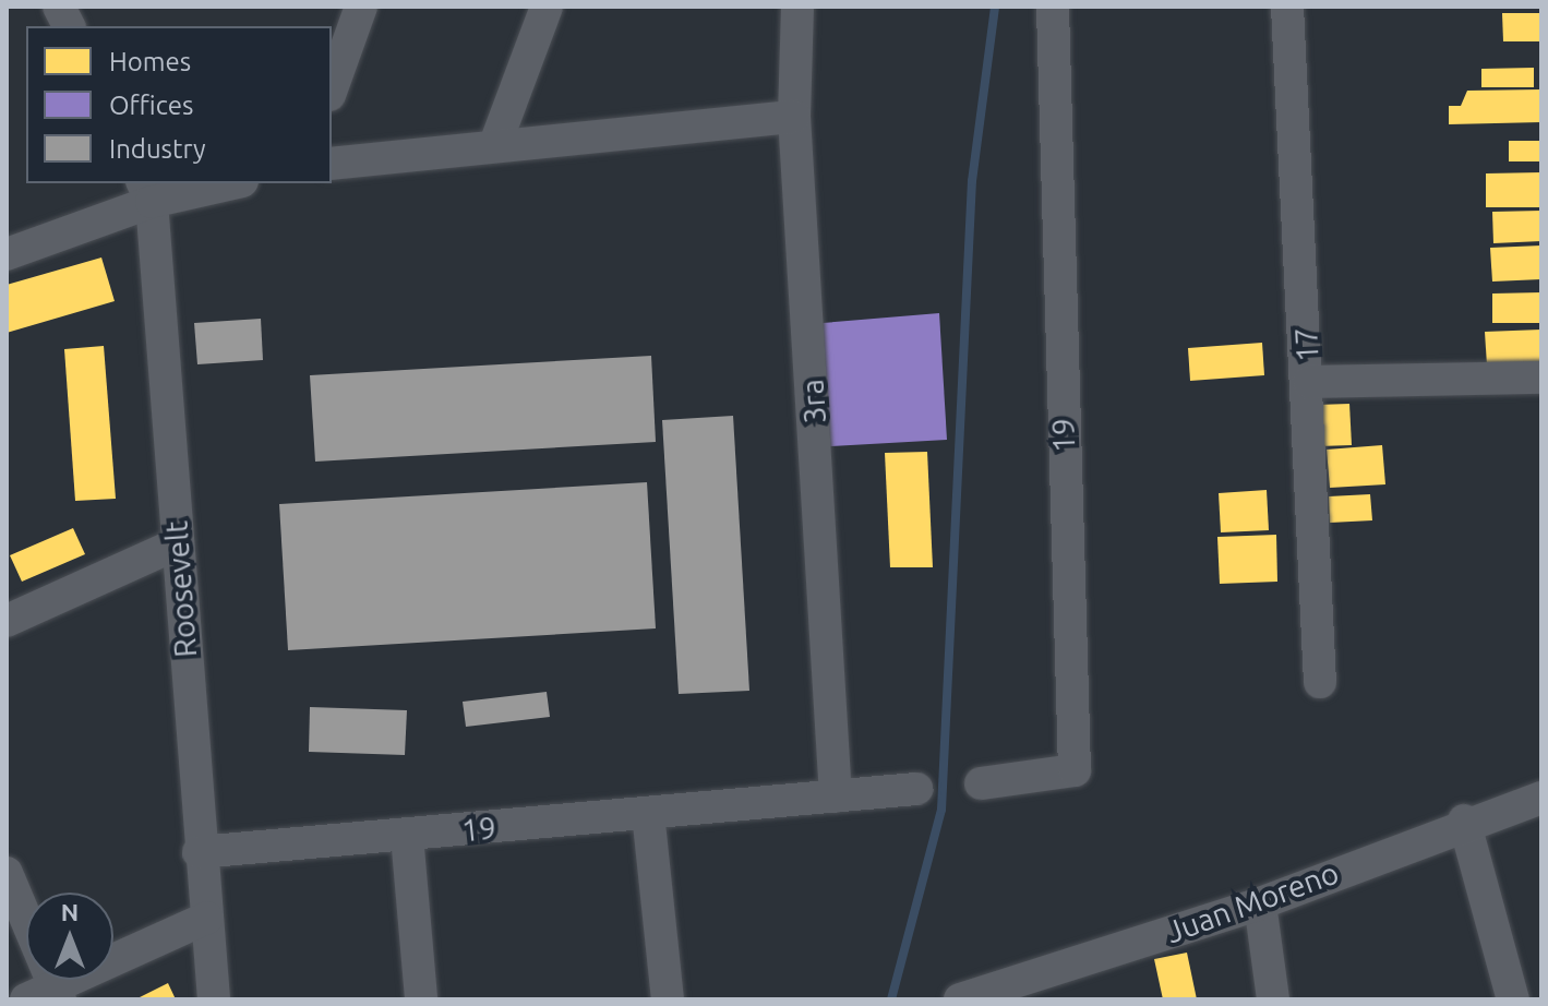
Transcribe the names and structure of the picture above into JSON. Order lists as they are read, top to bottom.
{
  "streets": {
    "street": [
      "17",
      "3ra",
      "19",
      "Roosevelt",
      "Juan Moreno"
    ]
  },
  "crossings": [
    ["3ra", "19"],
    ["19", "Roosevelt"]
  ],
  "legend": ["Homes", "Offices", "Industry"],
  "north": "top"
}
